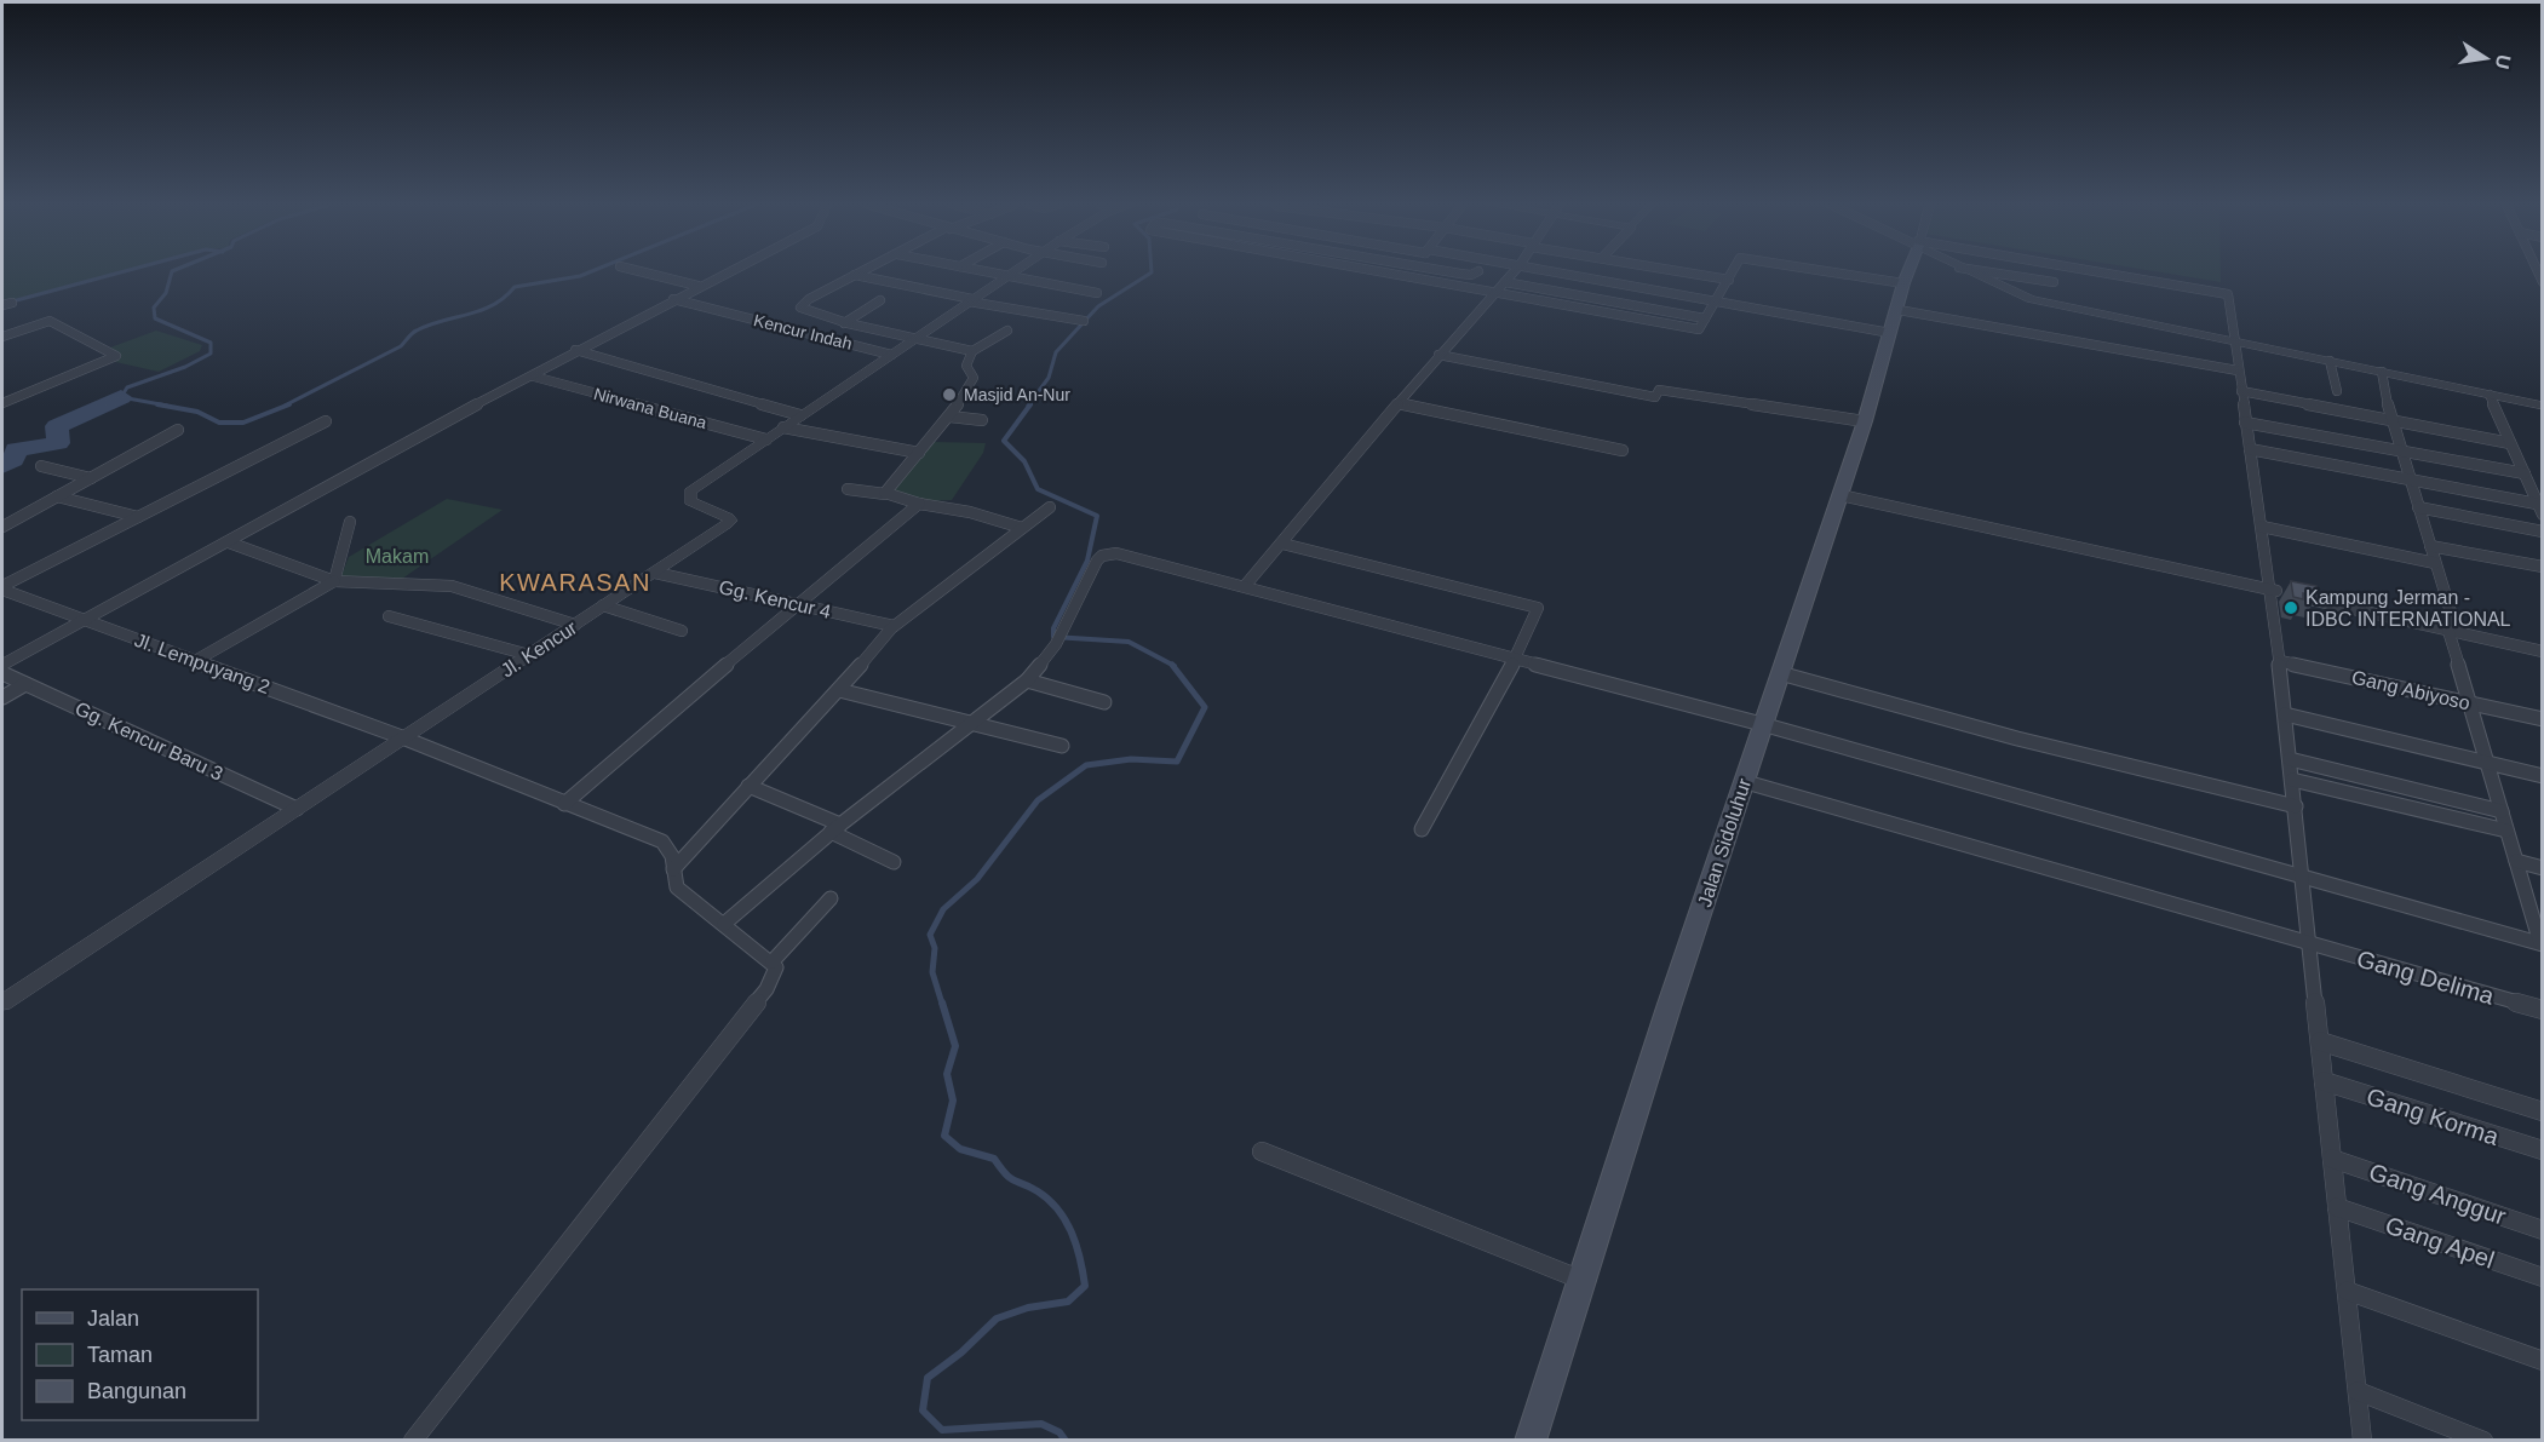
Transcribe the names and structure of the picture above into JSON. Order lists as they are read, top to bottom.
{
  "streets": {
    "main road": ["Jalan Sidoluhur"],
    "street": [
      "Kencur Indah",
      "Nirwana Buana",
      "Gg. Kencur 4",
      "Jl. Kencur",
      "Jl. Lempuyang 2",
      "Gang Abiyoso",
      "Gg. Kencur Baru 3",
      "Gang Delima",
      "Gang Korma",
      "Gang Anggur",
      "Gang Apel"
    ]
  },
  "crossings": [
    ["Kencur Indah", "Jl. Kencur"],
    ["Nirwana Buana", "Jl. Kencur"],
    ["Gg. Kencur 4", "Jl. Kencur"],
    ["Jl. Kencur", "Jl. Lempuyang 2"],
    ["Jl. Kencur", "Gg. Kencur Baru 3"],
    ["Jalan Sidoluhur", "Gang Delima"]
  ],
  "districts": ["KWARASAN"],
  "parks": ["Makam"],
  "places": ["Masjid An-Nur", "Kampung Jerman - IDBC INTERNATIONAL"],
  "legend": ["Jalan", "Taman", "Bangunan"],
  "north": "right"
}
